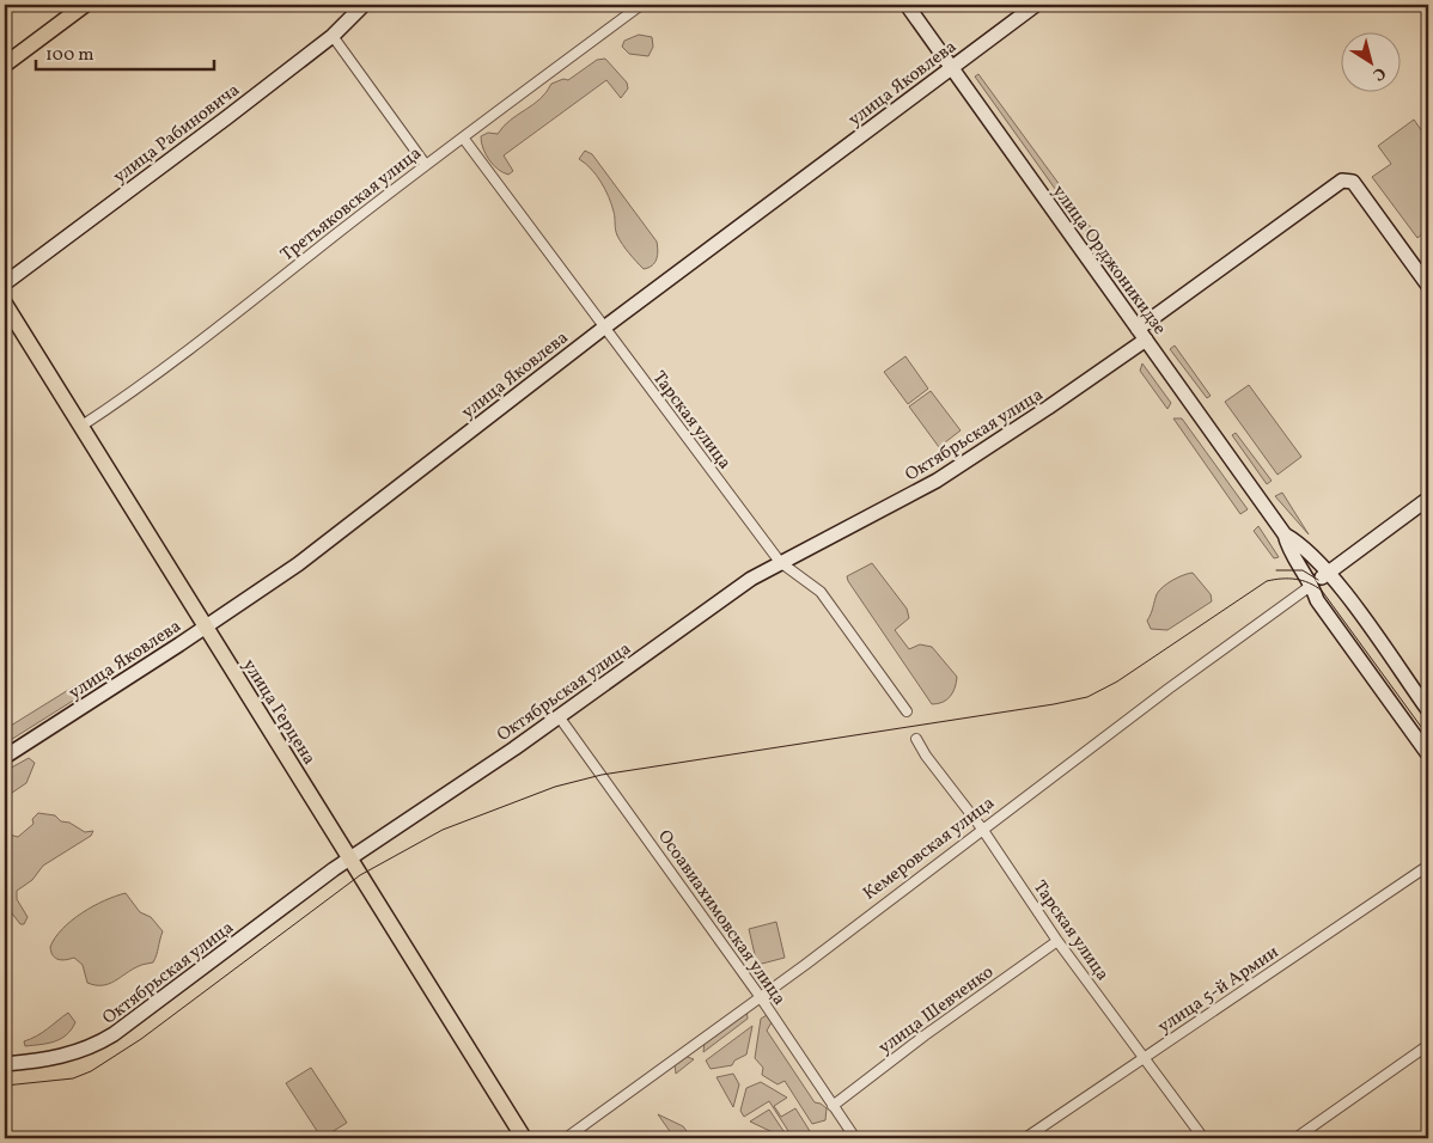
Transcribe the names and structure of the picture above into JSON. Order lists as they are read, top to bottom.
{
  "streets": {
    "main road": ["улица Герцена"],
    "street": [
      "улица Яковлева",
      "улица Рабиновича",
      "Третьяковская улица",
      "улица Орджоникидзе",
      "Тарская улица",
      "Октябрьская улица",
      "Кемеровская улица",
      "Осоавиахимовская улица",
      "улица 5-й Армии",
      "улица Шевченко"
    ]
  },
  "crossings": [
    ["улица Яковлева", "улица Орджоникидзе"],
    ["улица Яковлева", "Тарская улица"],
    ["улица Яковлева", "улица Герцена"],
    ["Третьяковская улица", "Тарская улица"],
    ["Третьяковская улица", "улица Герцена"],
    ["улица Орджоникидзе", "Октябрьская улица"],
    ["улица Орджоникидзе", "Кемеровская улица"],
    ["Тарская улица", "Октябрьская улица"],
    ["Тарская улица", "Кемеровская улица"],
    ["Тарская улица", "улица 5-й Армии"],
    ["Тарская улица", "улица Шевченко"],
    ["Октябрьская улица", "улица Герцена"],
    ["Октябрьская улица", "Осоавиахимовская улица"],
    ["Кемеровская улица", "Осоавиахимовская улица"],
    ["Осоавиахимовская улица", "улица Шевченко"]
  ],
  "scale_bar": "100 m",
  "north": "bottom right"
}
